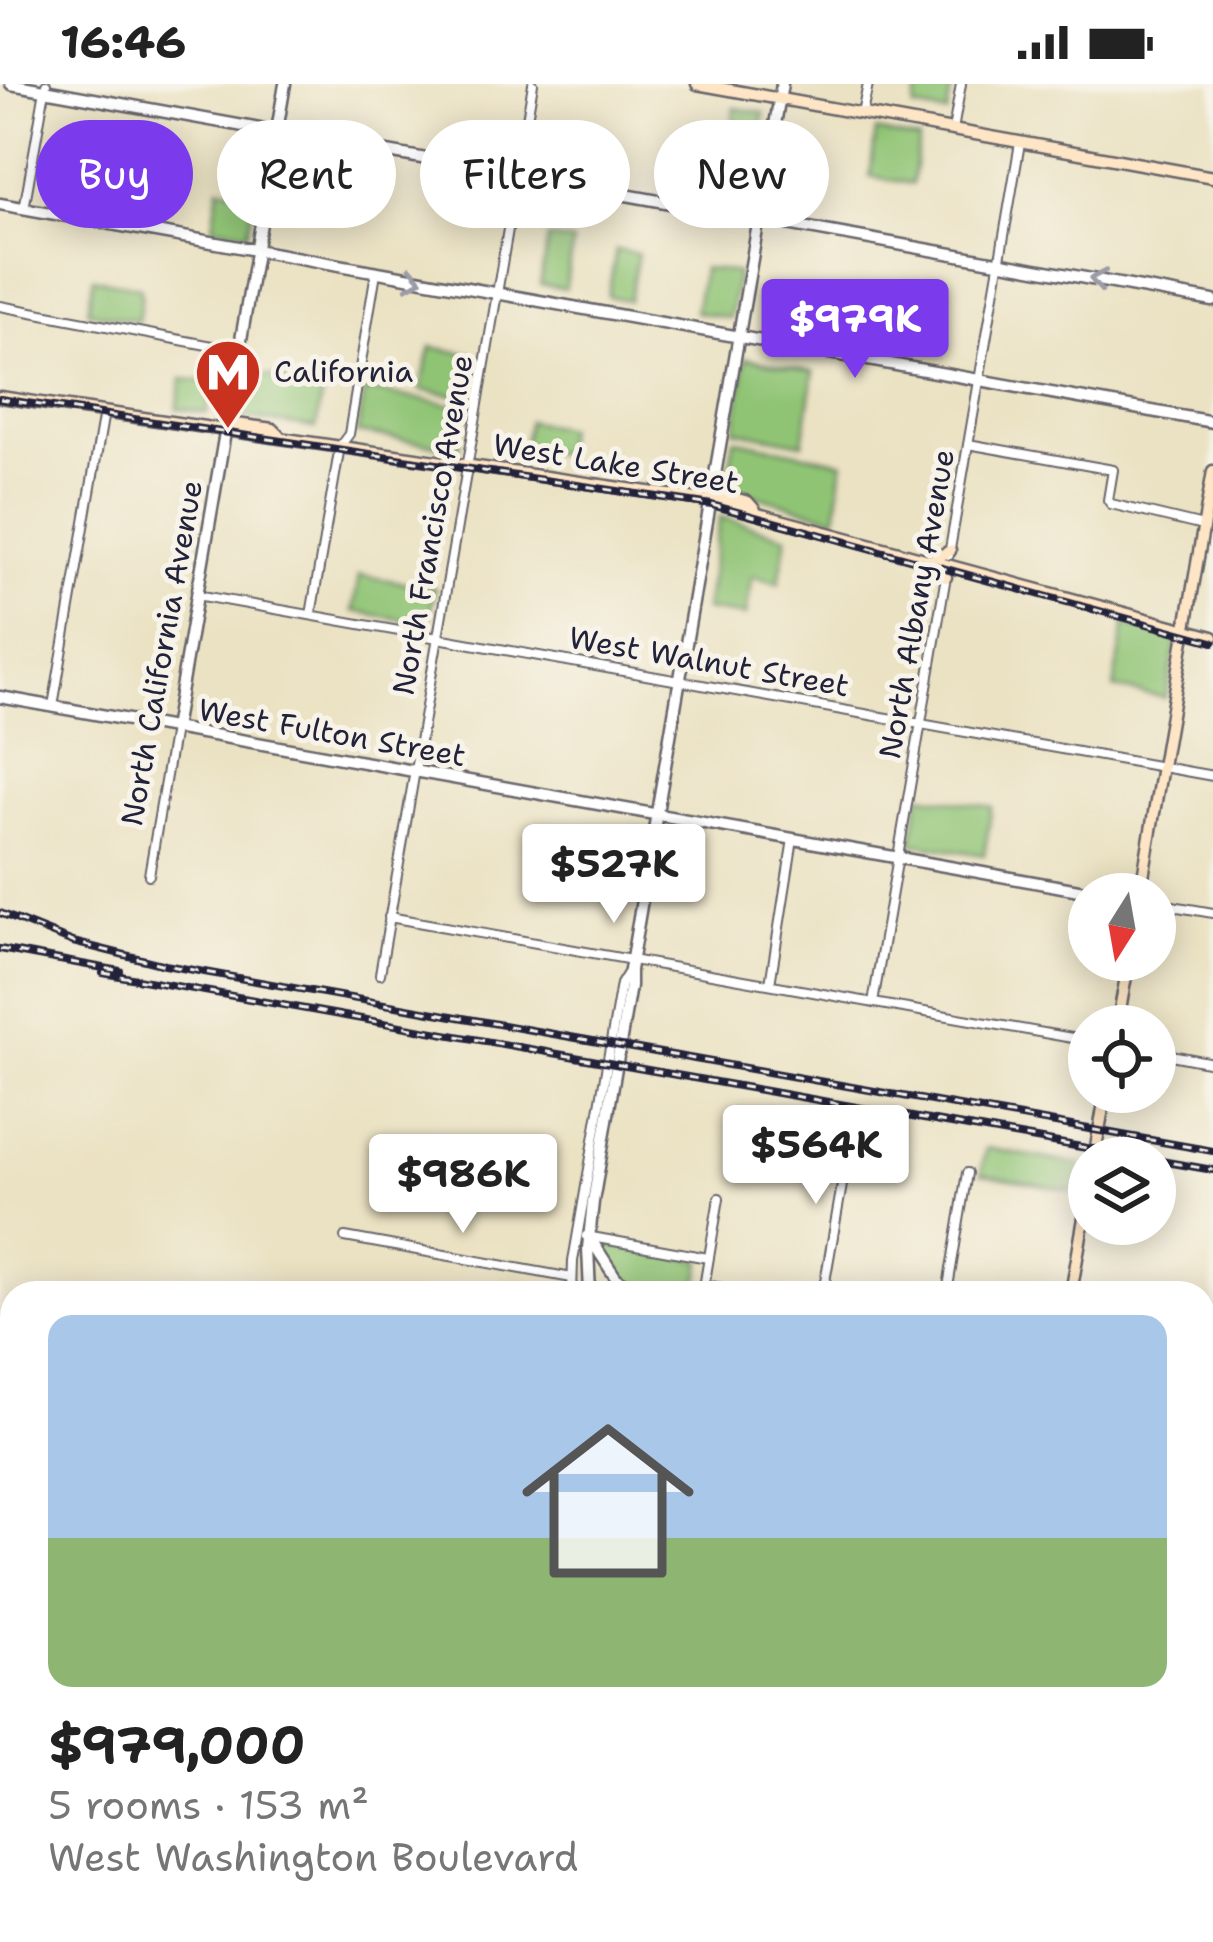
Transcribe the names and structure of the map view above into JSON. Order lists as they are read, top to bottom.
{
  "streets": {
    "main road": ["West Lake Street"],
    "street": [
      "North Francisco Avenue",
      "North Albany Avenue",
      "North California Avenue",
      "West Walnut Street",
      "West Fulton Street"
    ]
  },
  "crossings": [
    ["West Lake Street", "North Francisco Avenue"],
    ["West Lake Street", "North Albany Avenue"],
    ["West Lake Street", "North California Avenue"],
    ["North Francisco Avenue", "West Walnut Street"],
    ["North Francisco Avenue", "West Fulton Street"],
    ["North Albany Avenue", "West Walnut Street"],
    ["North Albany Avenue", "West Fulton Street"],
    ["North California Avenue", "West Walnut Street"],
    ["North California Avenue", "West Fulton Street"]
  ],
  "places": {
    "metro station": ["California"]
  },
  "north": "bottom",
  "page": {
    "status": "16:46",
    "chip": [
      "Buy",
      "Rent",
      "Filters",
      "New"
    ],
    "price": [
      "$979K",
      "$527K",
      "$564K",
      "$986K"
    ],
    "list": [
      {
        "name": "$979,000",
        "note": "5 rooms · 153 m² · West Washington Boulevard"
      }
    ]
  }
}
